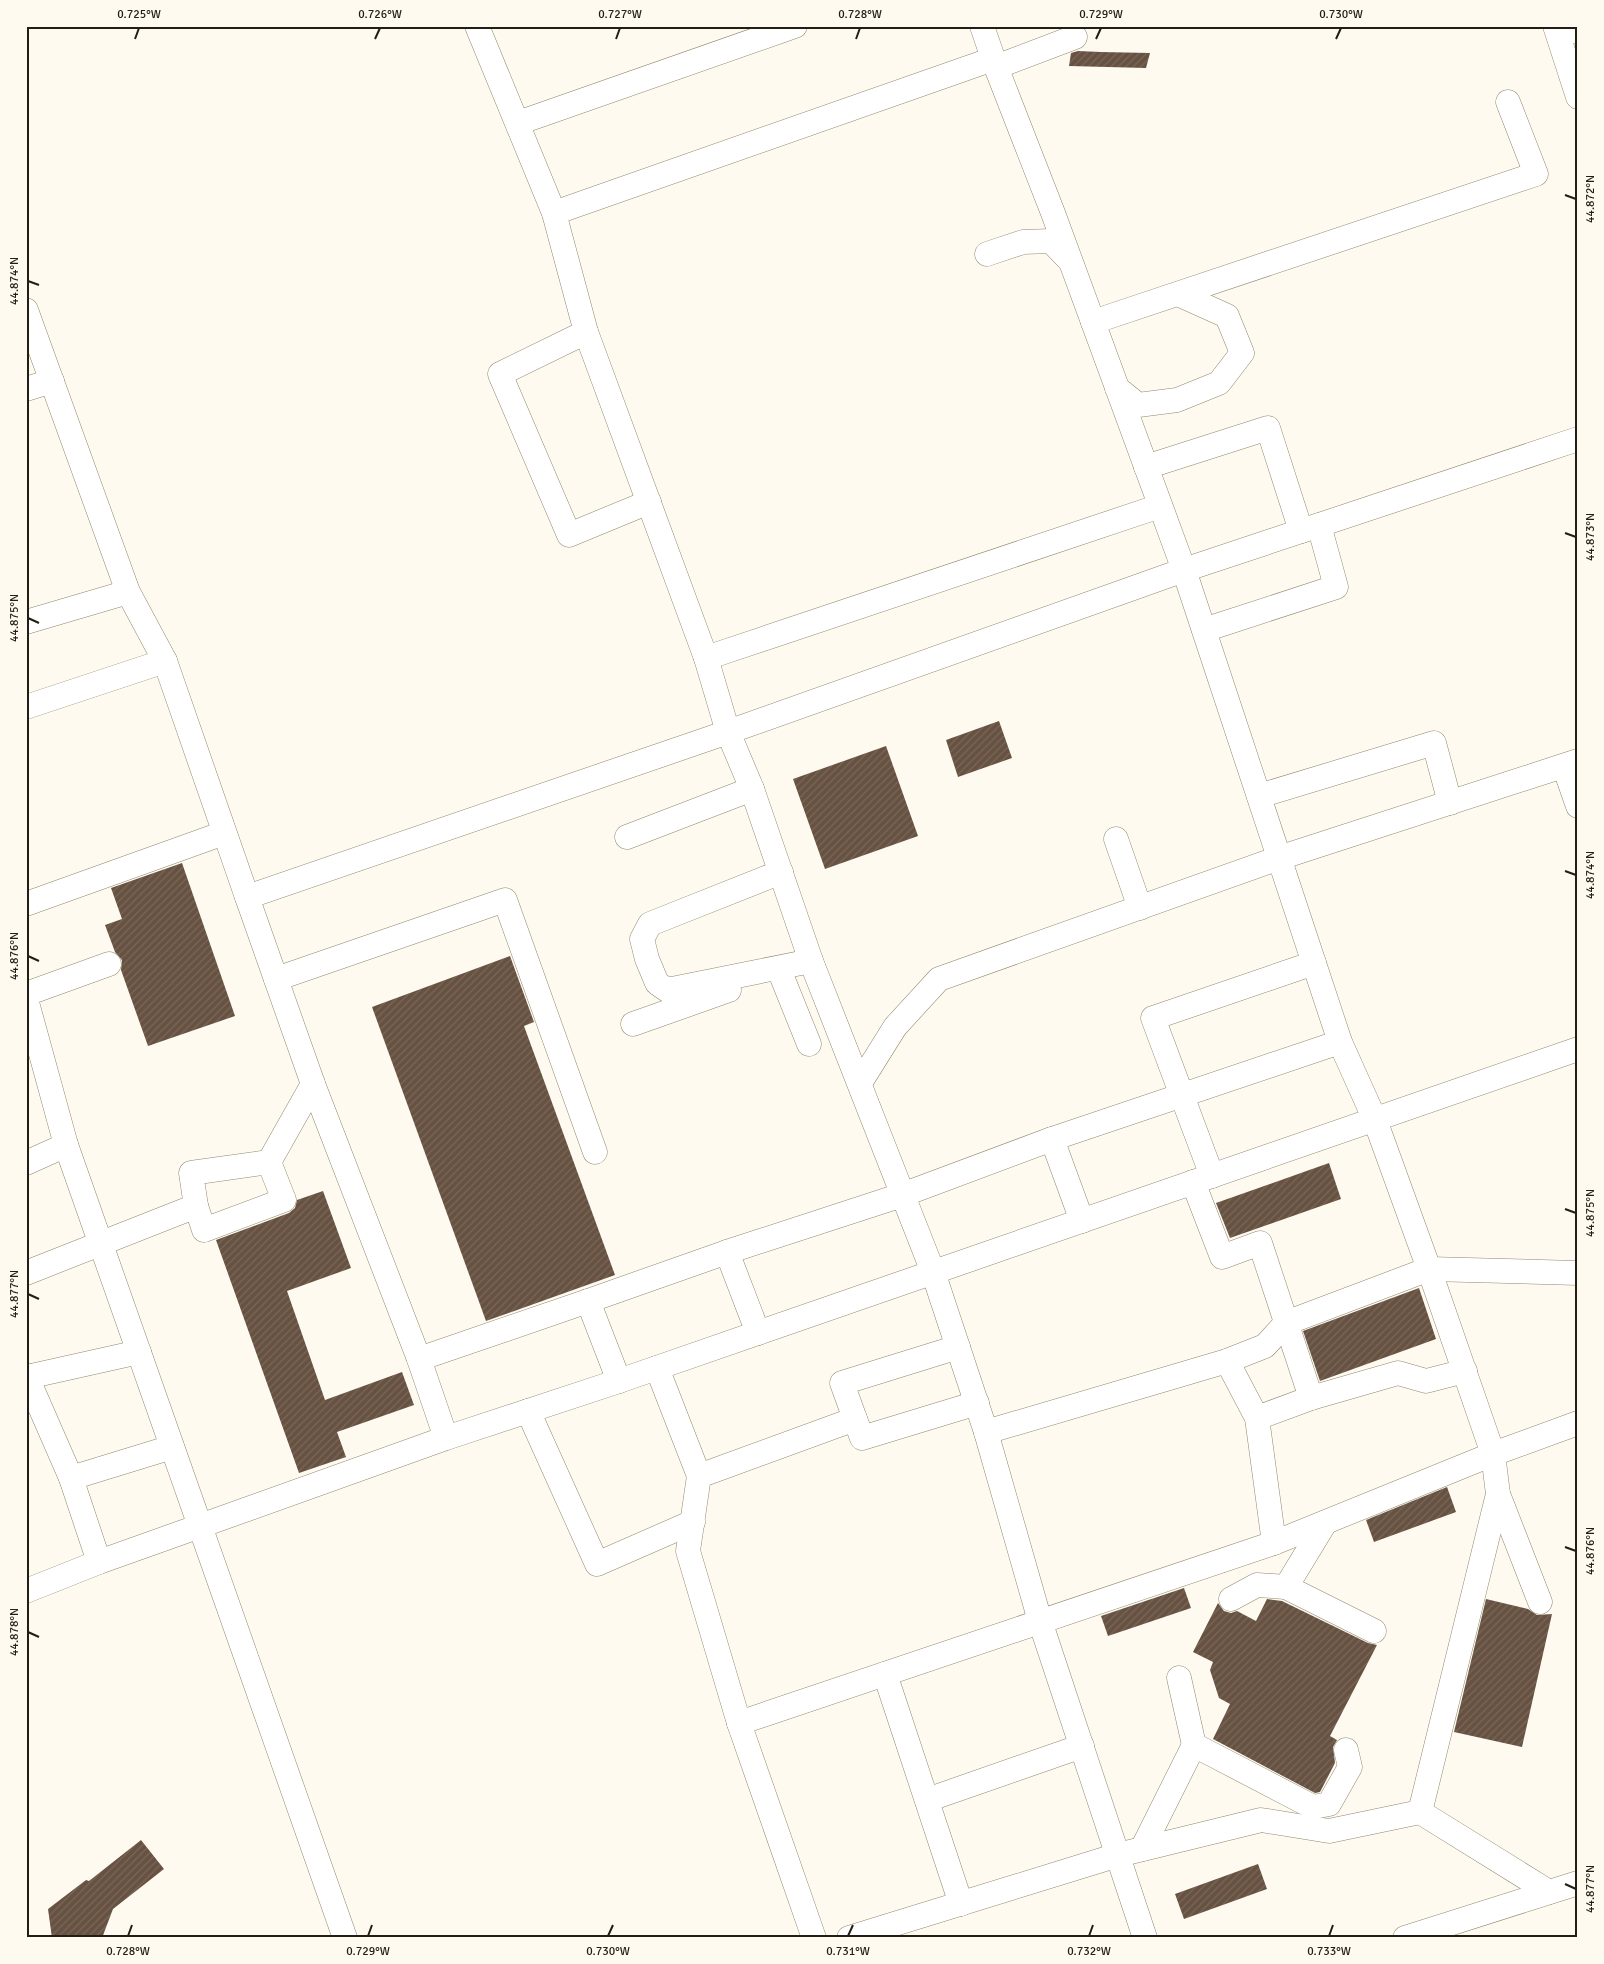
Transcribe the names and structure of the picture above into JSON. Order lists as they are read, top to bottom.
{
  "coordinates": [
    "0.725°W",
    "0.726°W",
    "0.727°W",
    "0.728°W",
    "0.729°W",
    "0.730°W",
    "44.872°N",
    "44.874°N",
    "44.873°N",
    "44.875°N",
    "44.876°N",
    "44.877°N",
    "44.878°N",
    "0.731°W",
    "0.732°W",
    "0.733°W"
  ]
}
